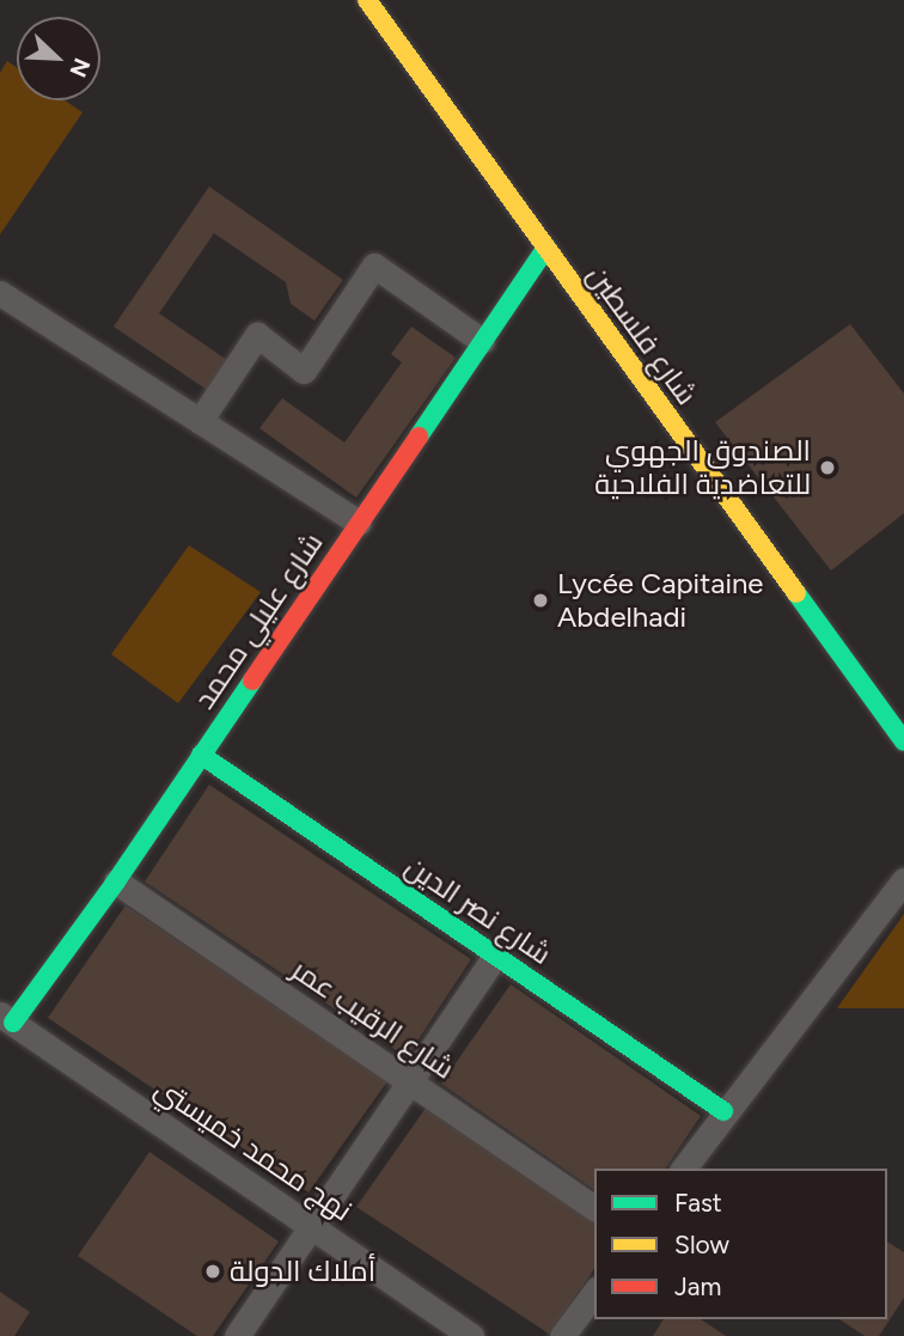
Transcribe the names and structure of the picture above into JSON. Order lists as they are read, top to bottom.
{
  "streets": {
    "street": [
      "شارع فلسطين",
      "شارع عليلي محمد",
      "شارع نصر الدين",
      "شارع الرقيب عمر",
      "نهج محمد خميستي"
    ]
  },
  "crossings": [
    ["شارع فلسطين", "شارع عليلي محمد"],
    ["شارع عليلي محمد", "شارع نصر الدين"],
    ["شارع عليلي محمد", "شارع الرقيب عمر"],
    ["شارع عليلي محمد", "نهج محمد خميستي"]
  ],
  "places": ["الصندوق الجهوي للتعاضدية الفلاحية", "Lycée Capitaine Abdelhadi", "أملاك الدولة"],
  "legend": ["Fast", "Slow", "Jam"],
  "north": "bottom right"
}
